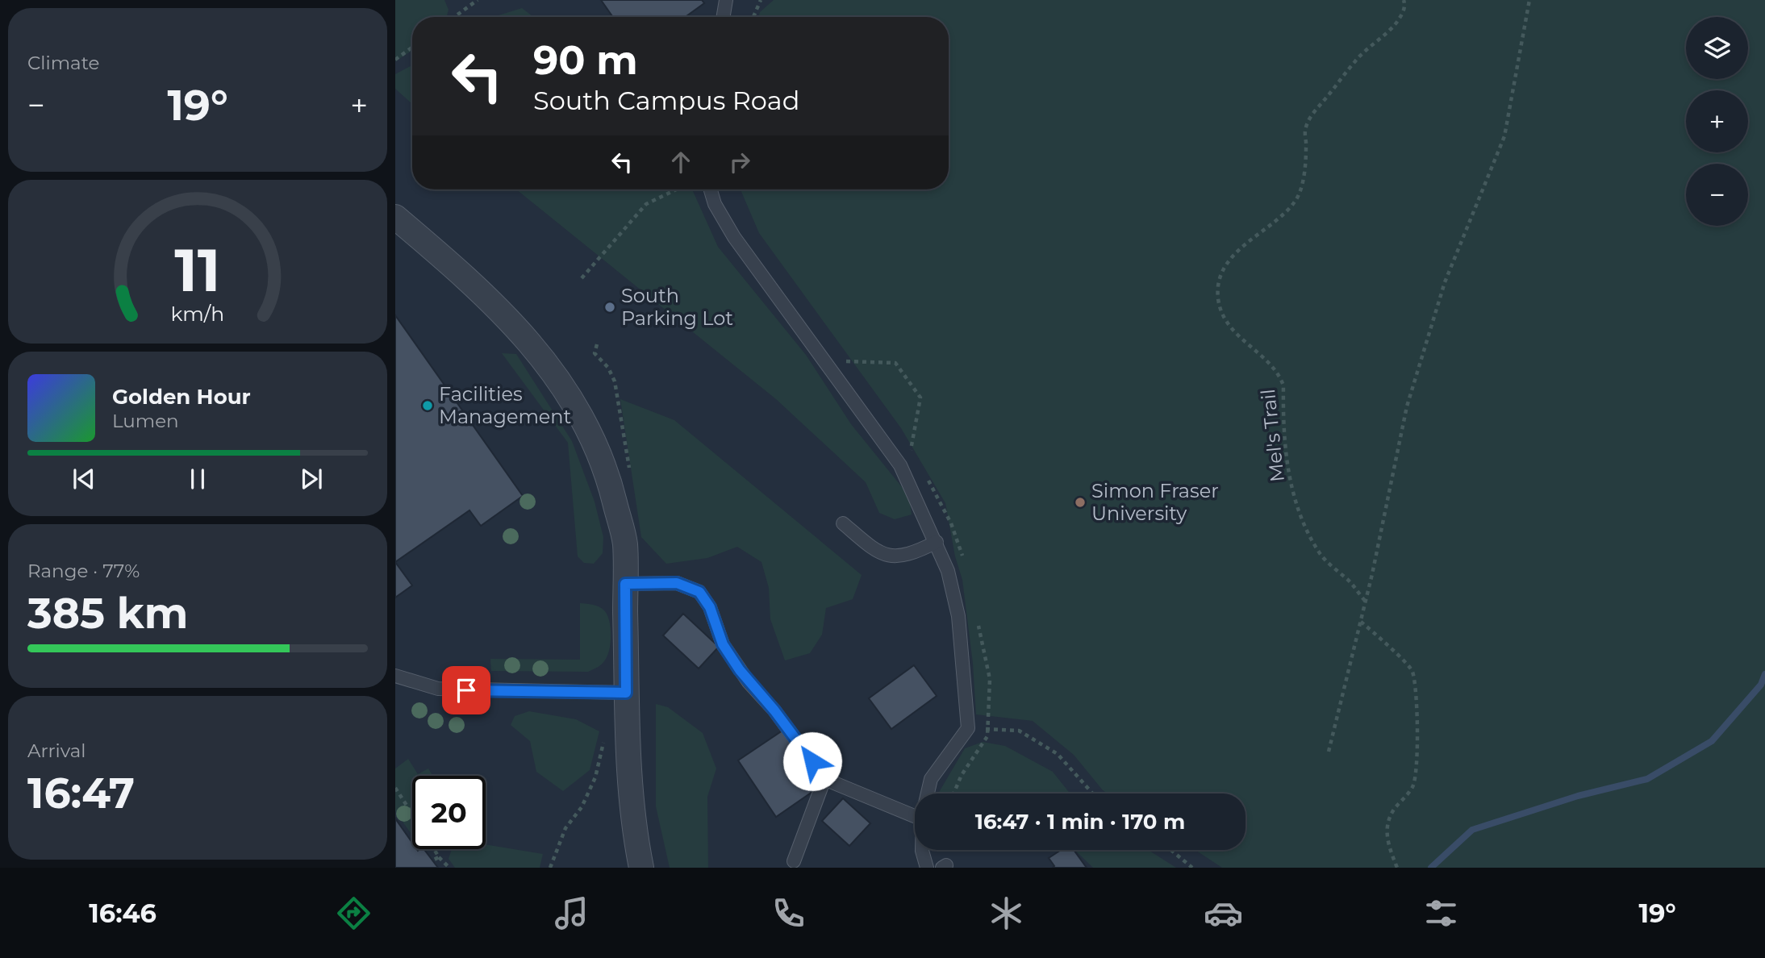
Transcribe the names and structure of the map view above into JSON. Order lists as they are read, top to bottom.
{
  "streets": {
    "path": ["Mel's Trail"]
  },
  "places": ["South Parking Lot", "Facilities Management", "Simon Fraser University"],
  "page": {
    "tile": [
      "Climate",
      ["Range · 77%", "385 km"],
      ["Arrival", "16:47"]
    ],
    "map_buttons": ["+", "−"],
    "turn": ["90 m", "South Campus Road"],
    "heat": ["−", "19°", "+"],
    "song": ["Golden Hour", "Lumen"],
    "limit": "20",
    "trip": "16:47 · 1 min · 170 m",
    "tabs": ["16:46", "19°"],
    "gauge": ["11", "km/h"]
  }
}
